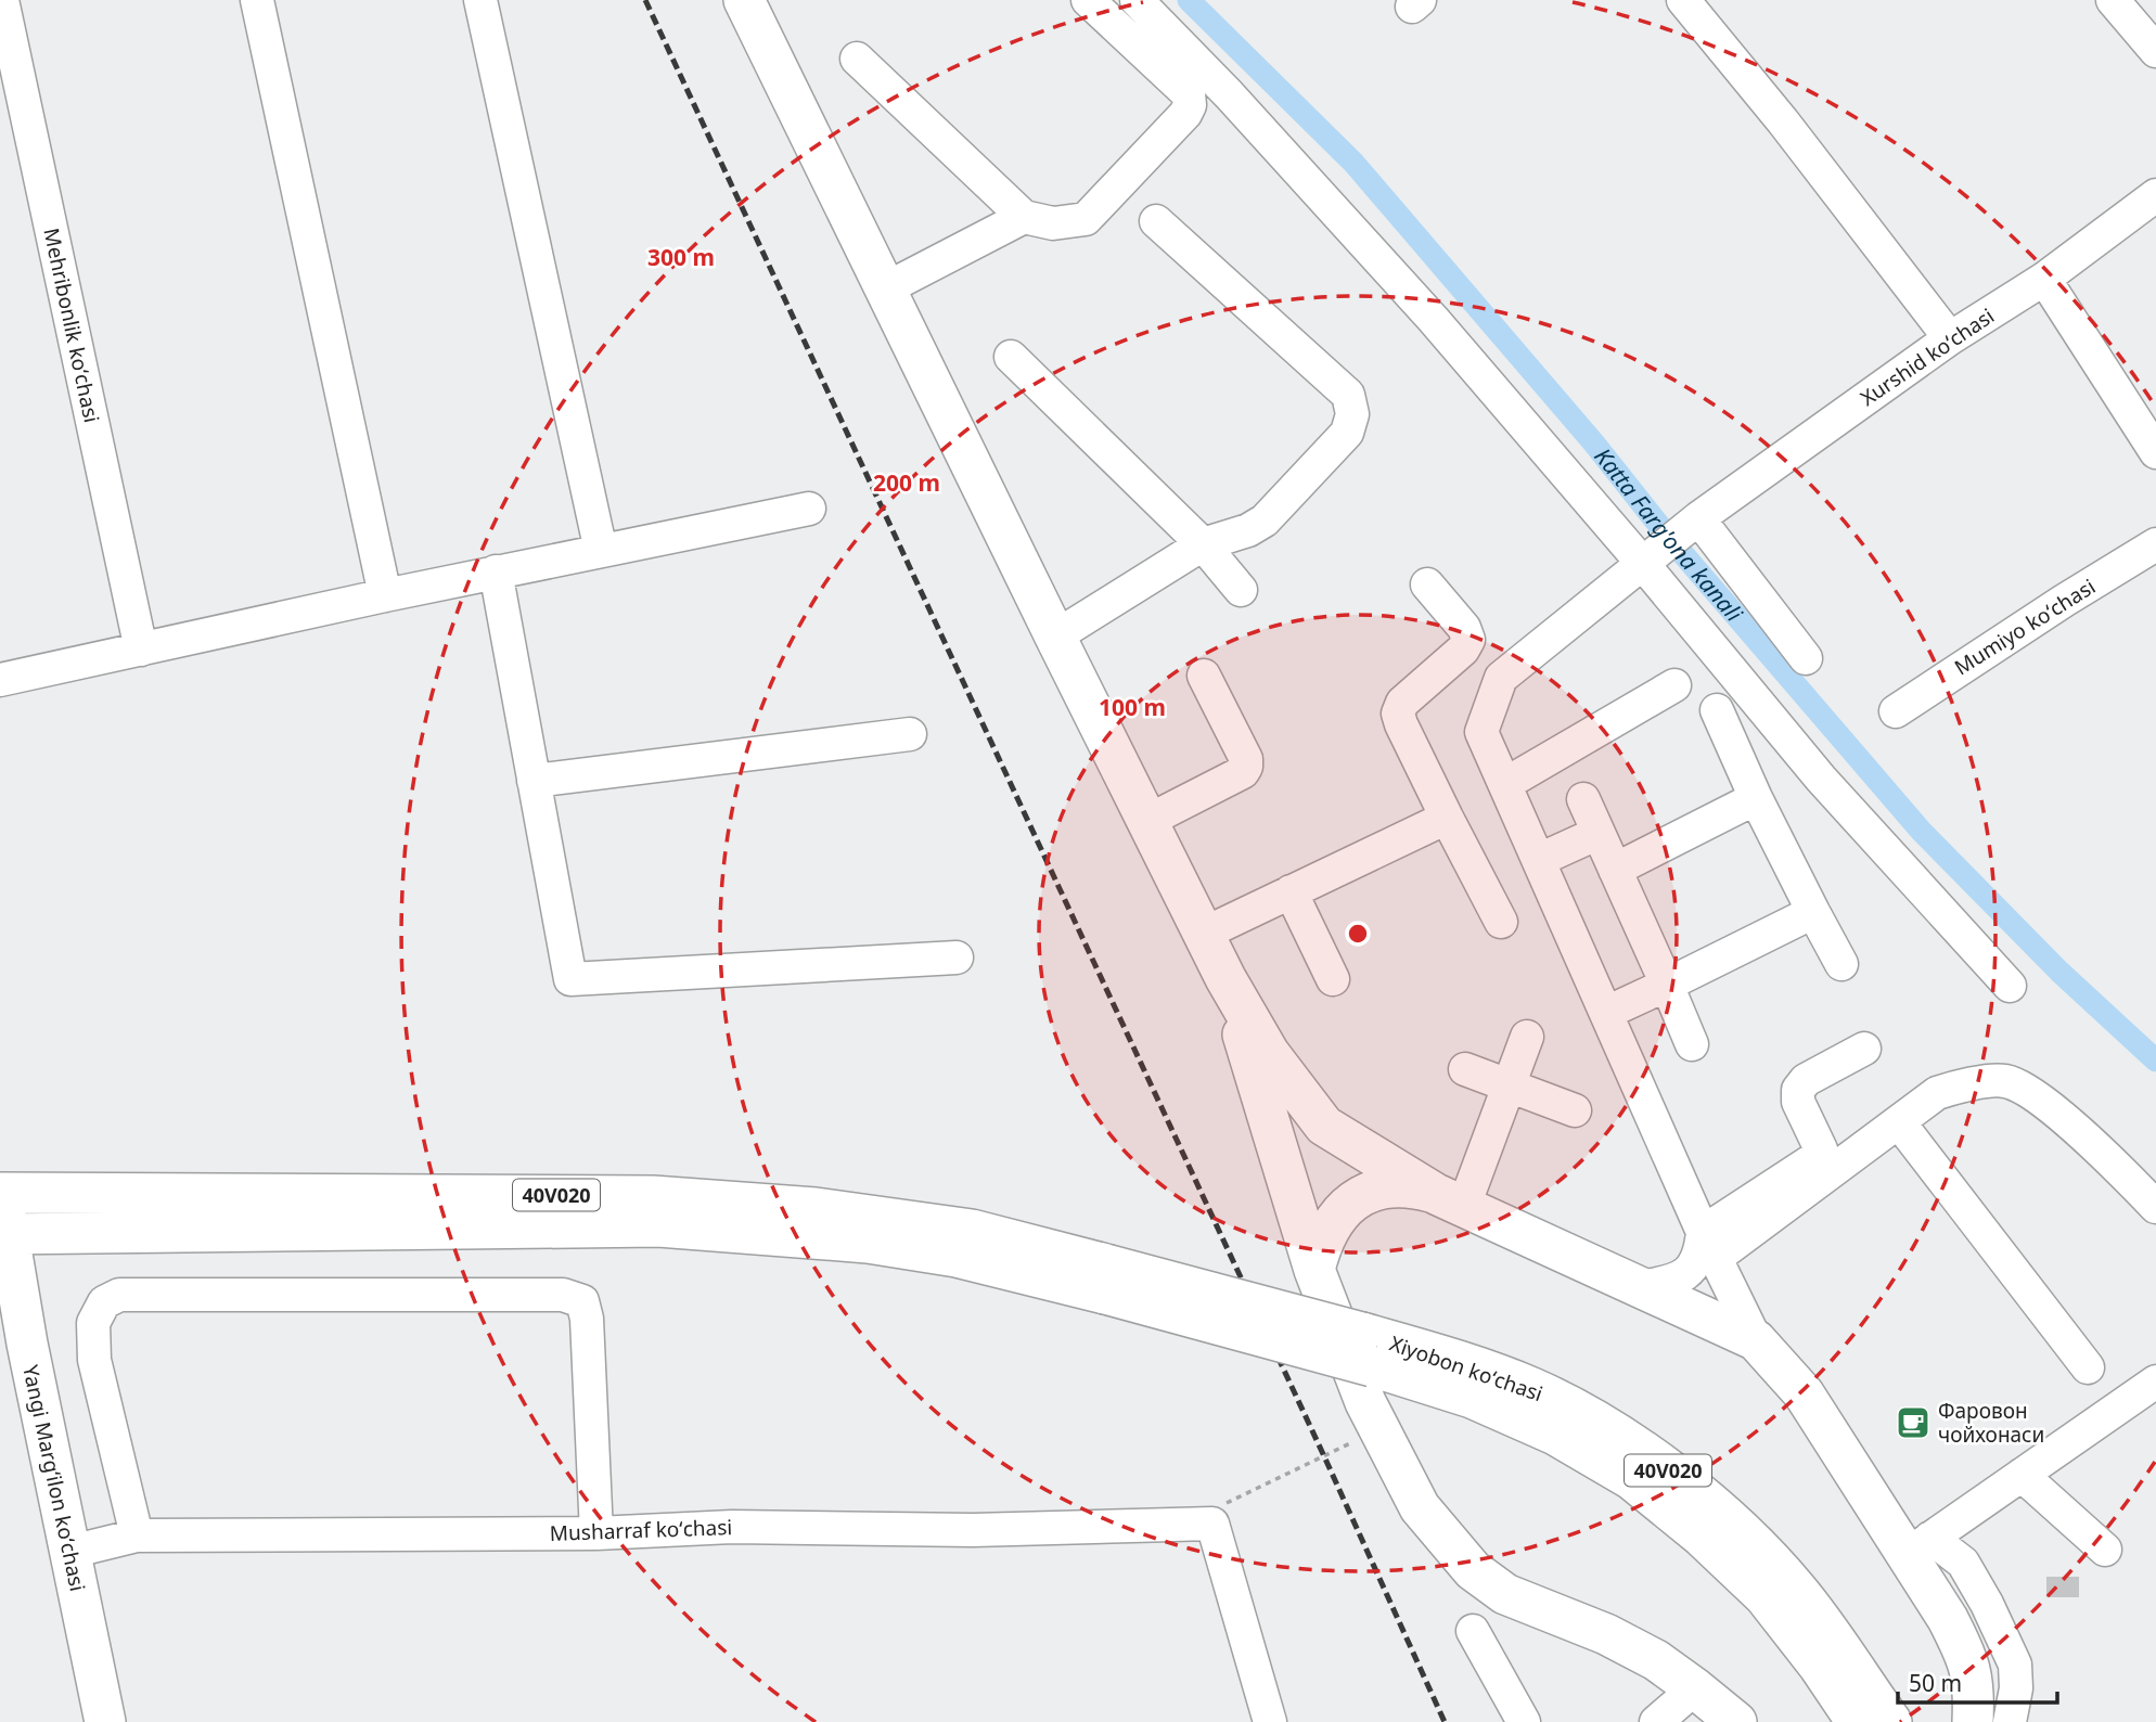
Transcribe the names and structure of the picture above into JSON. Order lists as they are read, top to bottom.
{
  "streets": {
    "main road": ["40V020", "Xiyobon koʻchasi", "Yangi Margʻilon koʻchasi"],
    "street": [
      "Mehribonlik koʻchasi",
      "Xurshid koʻchasi",
      "Mumiyo koʻchasi",
      "Musharraf koʻchasi"
    ]
  },
  "crossings": [
    ["40V020", "Xiyobon koʻchasi"],
    ["40V020", "Yangi Margʻilon koʻchasi"],
    ["Yangi Margʻilon koʻchasi", "Musharraf koʻchasi"]
  ],
  "water": ["Katta Farg'ona kanali"],
  "places": {
    "cafe": ["Фаровон чойхонаси"]
  },
  "scale_bar": "50 m",
  "rings": ["300 m", "200 m", "100 m"]
}
